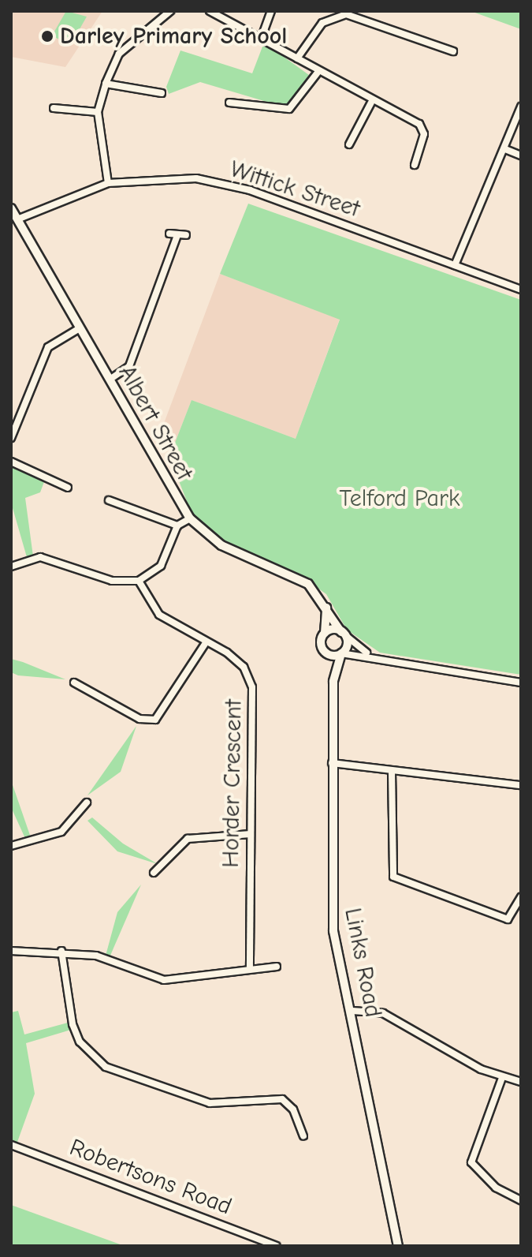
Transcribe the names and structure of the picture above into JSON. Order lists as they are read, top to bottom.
{
  "streets": {
    "street": [
      "Wittick Street",
      "Albert Street",
      "Horder Crescent",
      "Links Road",
      "Robertsons Road"
    ]
  },
  "crossings": [
    ["Wittick Street", "Albert Street"],
    ["Albert Street", "Links Road"]
  ],
  "parks": ["Telford Park"],
  "places": ["Darley Primary School"]
}
